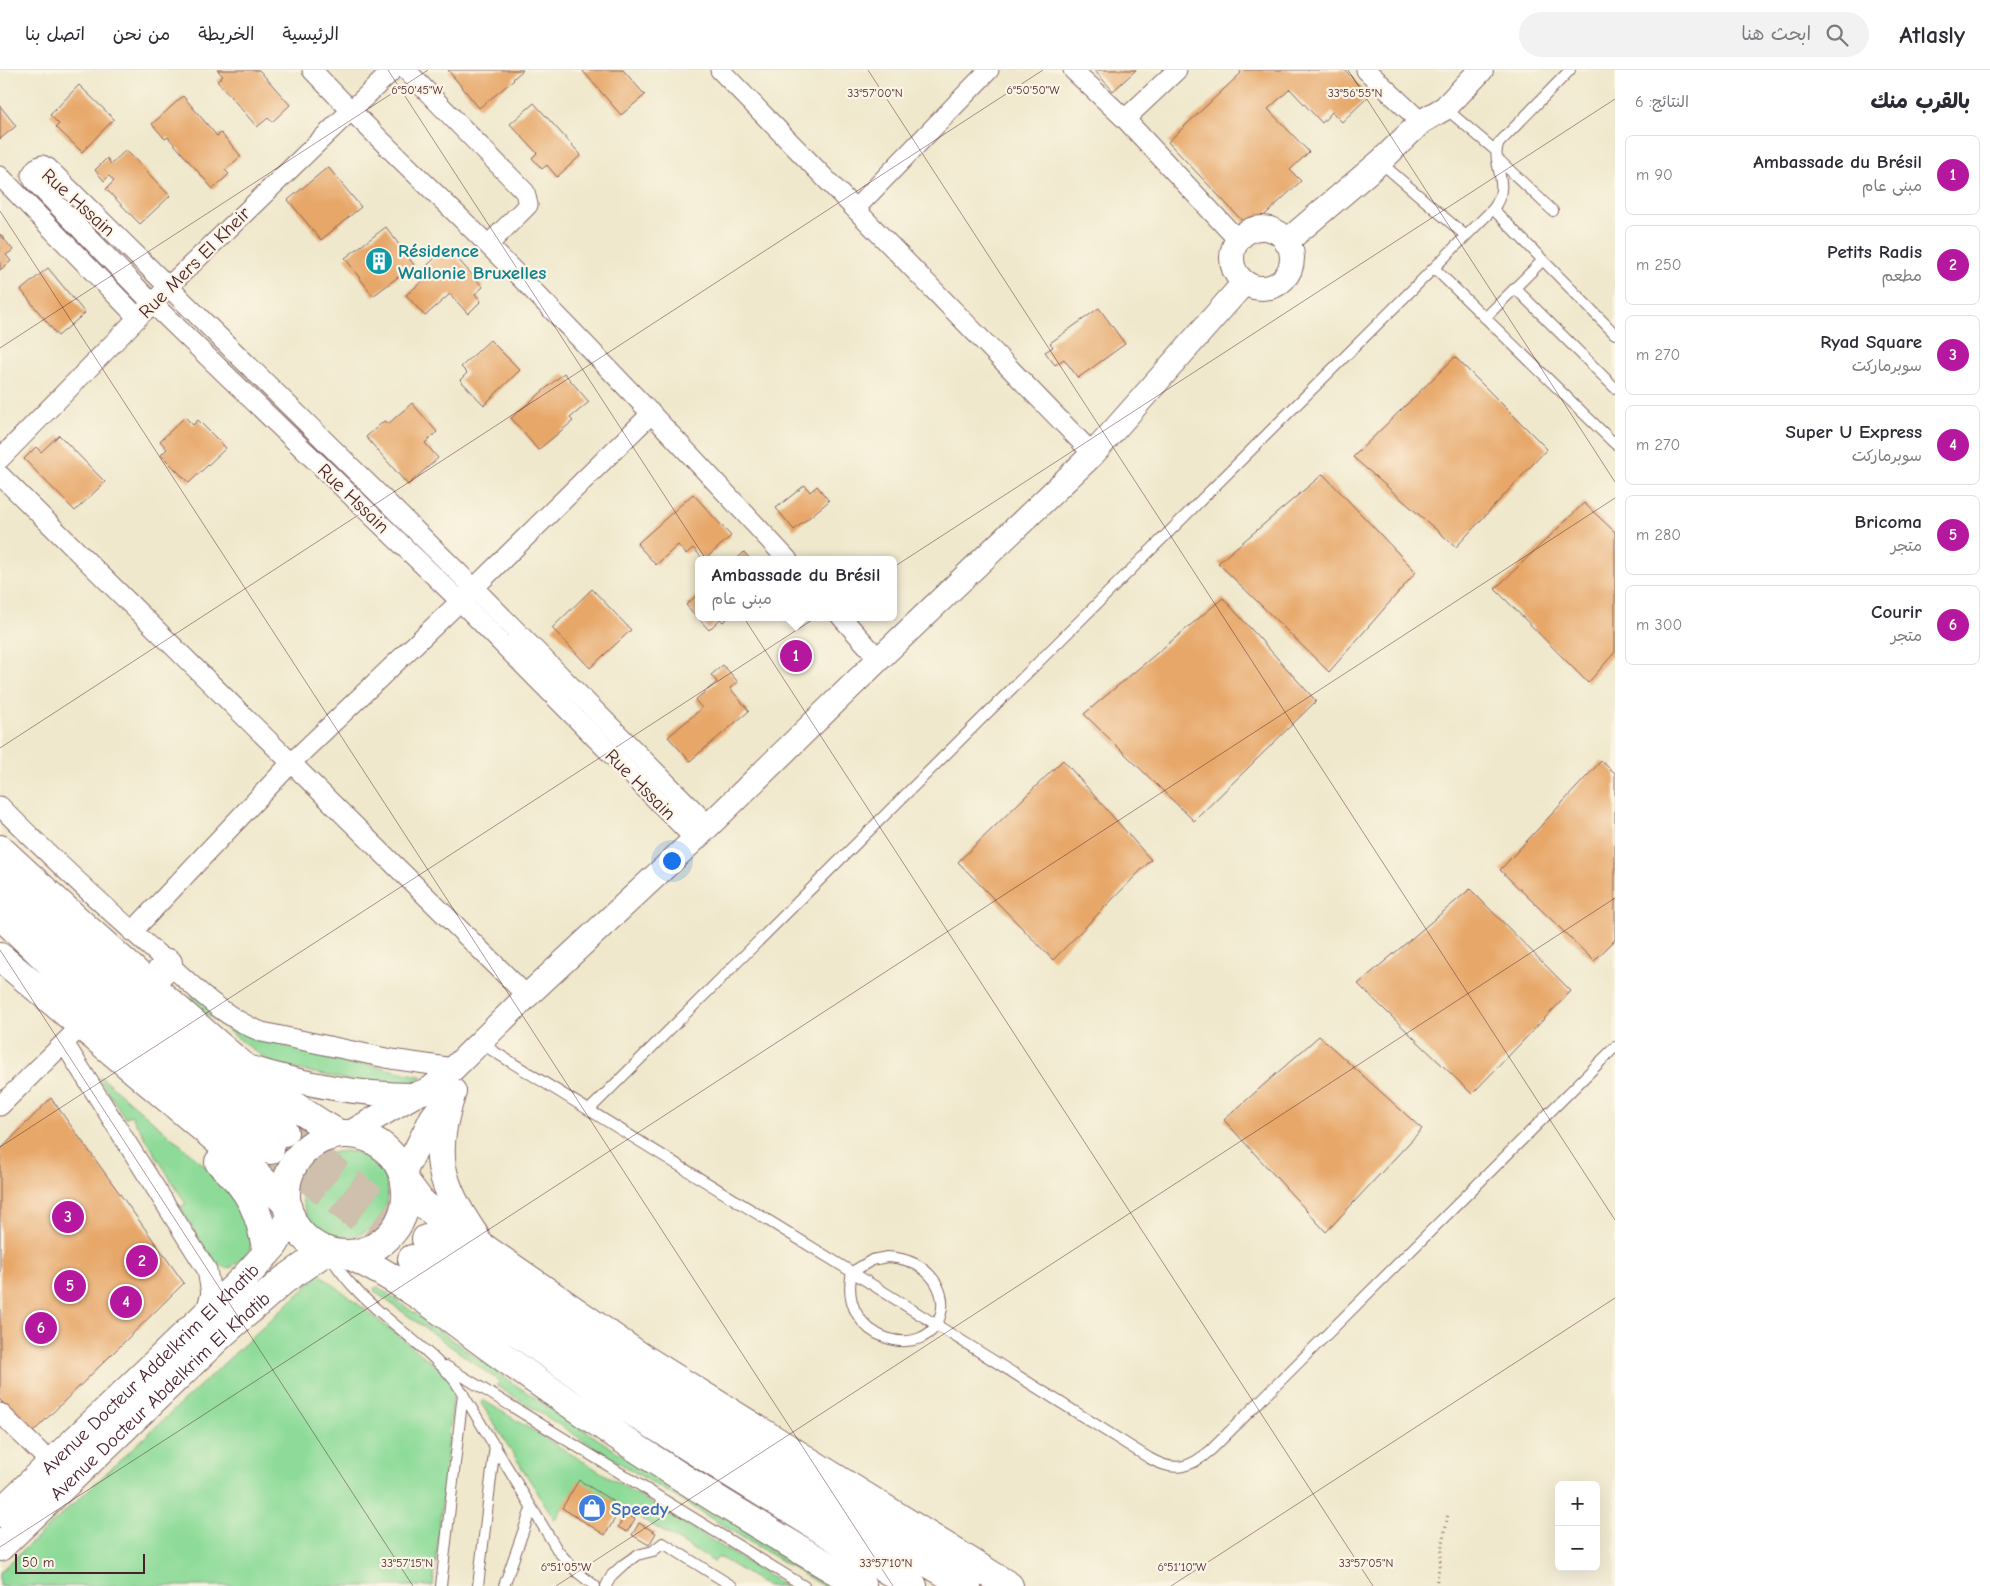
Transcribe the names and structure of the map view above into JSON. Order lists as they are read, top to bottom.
{
  "streets": {
    "main road": ["Avenue Docteur Addelkrim El Khatib", "Avenue Docteur Abdelkrim El Khatib"],
    "street": ["Rue Hssain", "Rue Mers El Kheir"]
  },
  "crossings": [
    ["Rue Hssain", "Rue Mers El Kheir"],
    ["Avenue Docteur Addelkrim El Khatib", "Avenue Docteur Abdelkrim El Khatib"]
  ],
  "places": {
    "building": ["Résidence Wallonie Bruxelles"],
    "shop": ["Speedy"]
  },
  "scale_bar": "50 m",
  "page": {
    "header": "Atlasly",
    "search": "ابحث هنا",
    "nav": [
      "الرئيسية",
      "الخريطة",
      "من نحن",
      "اتصل بنا"
    ],
    "heading": ["بالقرب منك", "النتائج: 6"],
    "list": [
      {
        "mark": "1",
        "name": "Ambassade du Brésil",
        "note": "مبنى عام",
        "value": "90 m"
      },
      {
        "mark": "2",
        "name": "Petits Radis",
        "note": "مطعم",
        "value": "250 m"
      },
      {
        "mark": "3",
        "name": "Ryad Square",
        "note": "سوبرماركت",
        "value": "270 m"
      },
      {
        "mark": "4",
        "name": "Super U Express",
        "note": "سوبرماركت",
        "value": "270 m"
      },
      {
        "mark": "5",
        "name": "Bricoma",
        "note": "متجر",
        "value": "280 m"
      },
      {
        "mark": "6",
        "name": "Courir",
        "note": "متجر",
        "value": "300 m"
      }
    ],
    "popup": ["Ambassade du Brésil", "مبنى عام"],
    "pins": [
      "1",
      "3",
      "2",
      "5",
      "4",
      "6"
    ],
    "map_buttons": ["+", "−"],
    "scale": "50 m"
  },
  "coordinates": [
    "6°50'45\"W",
    "6°50'50\"W",
    "33°57'00\"N",
    "33°56'55\"N",
    "33°57'15\"N",
    "33°57'10\"N",
    "33°57'05\"N",
    "6°51'05\"W",
    "6°51'10\"W"
  ]
}
